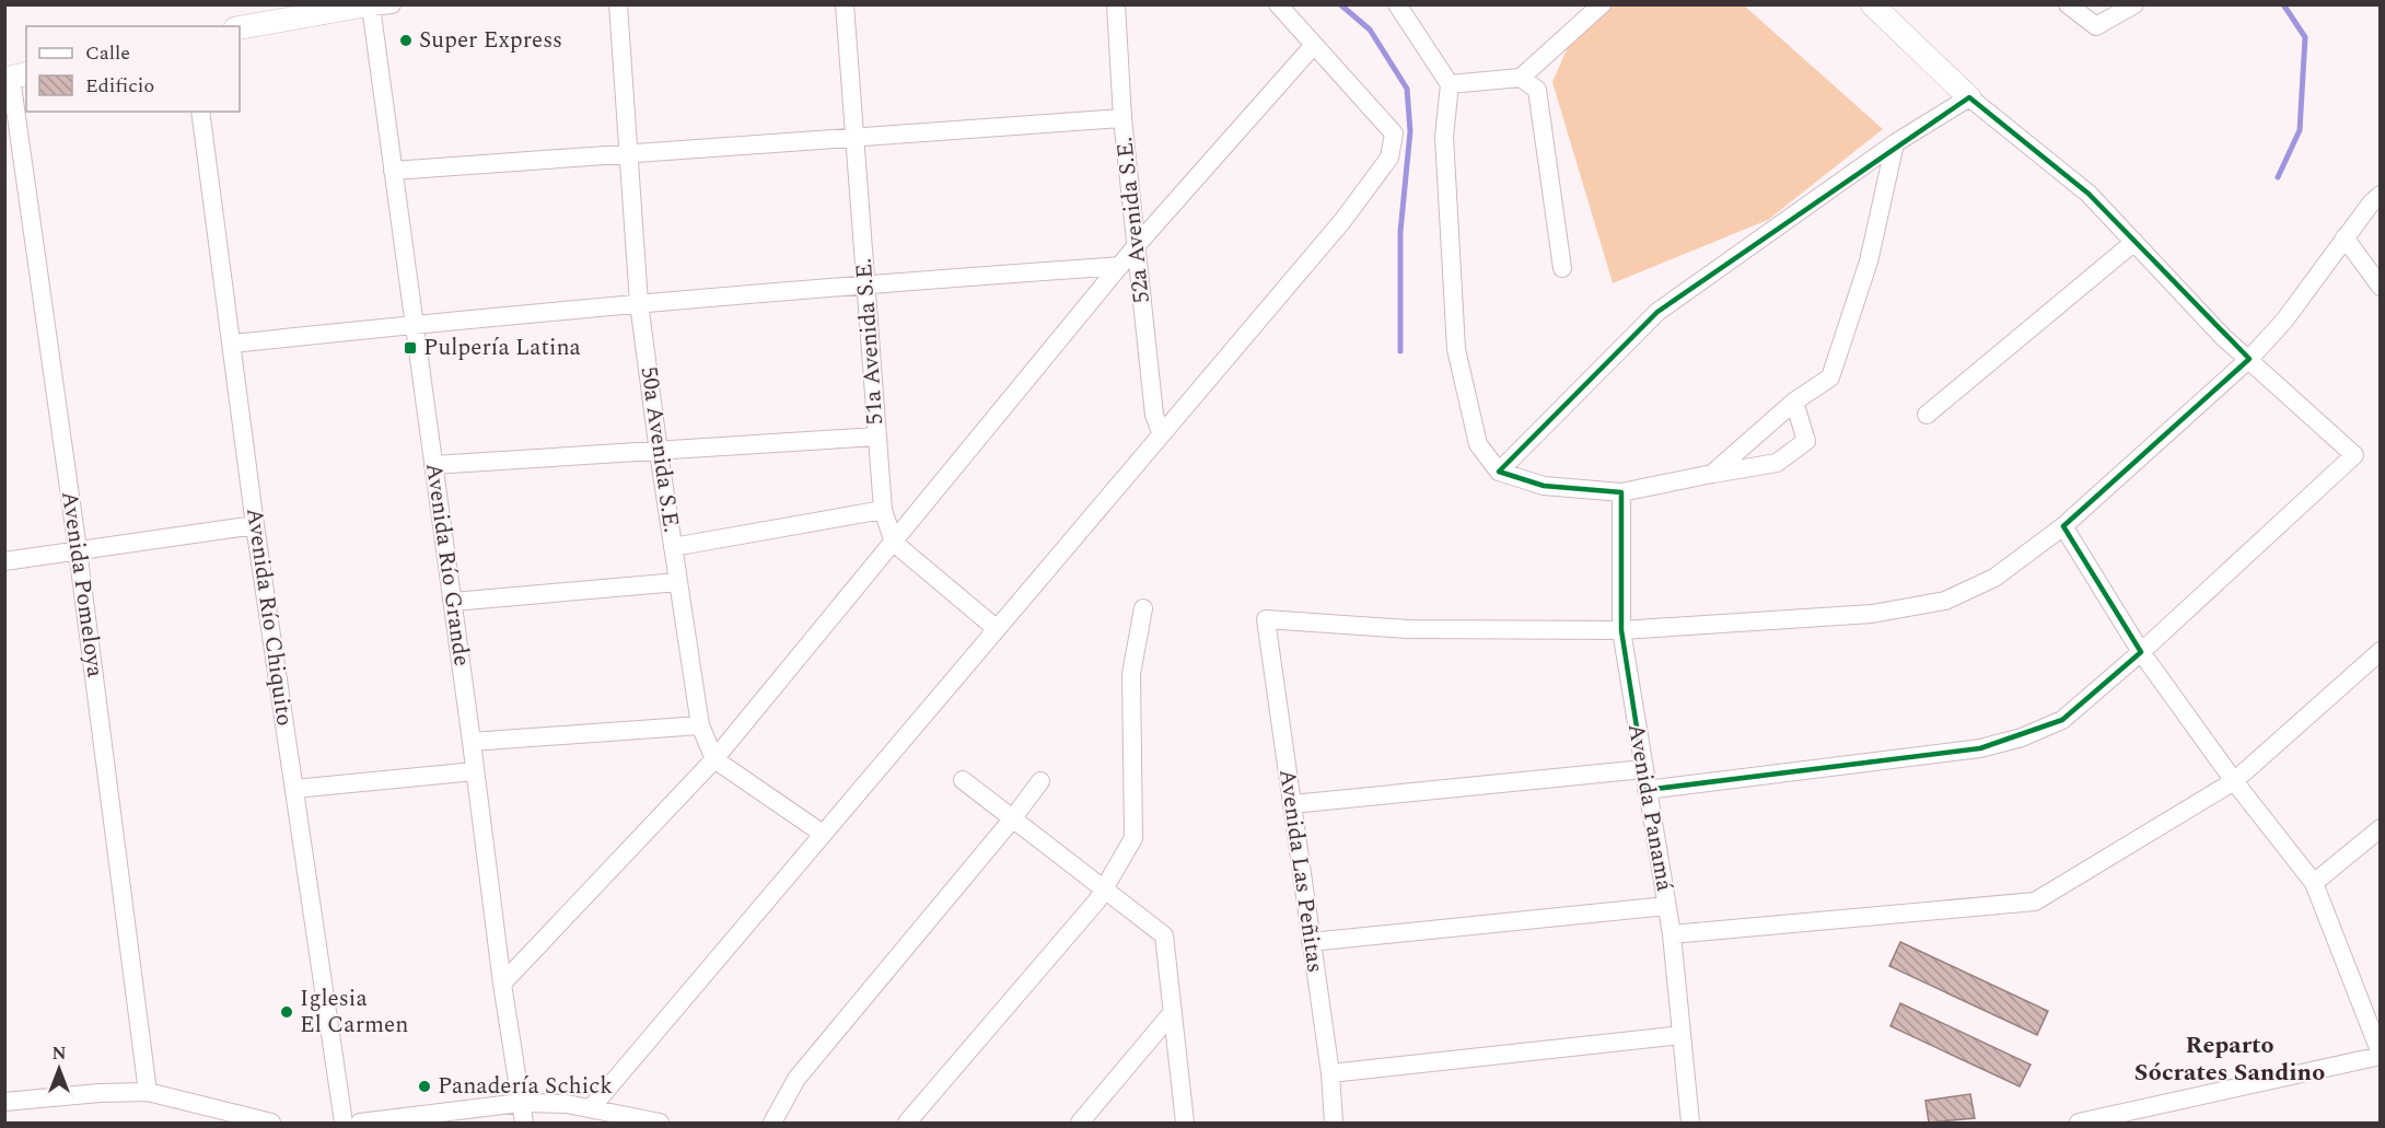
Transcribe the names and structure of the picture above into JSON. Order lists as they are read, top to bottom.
{
  "streets": {
    "street": [
      "52a Avenida S.E.",
      "51a Avenida S.E.",
      "50a Avenida S.E.",
      "Avenida Río Grande",
      "Avenida Pomeloya",
      "Avenida Río Chiquito",
      "Avenida Panamá",
      "Avenida Las Peñitas"
    ]
  },
  "crossings": [
    ["Avenida Panamá", "Avenida Las Peñitas"]
  ],
  "districts": ["Reparto Sócrates Sandino"],
  "places": {
    "other": ["Super Express", "Iglesia El Carmen", "Panadería Schick"],
    "transit": ["Pulpería Latina"]
  },
  "legend": ["Calle", "Edificio"],
  "north": "top"
}
